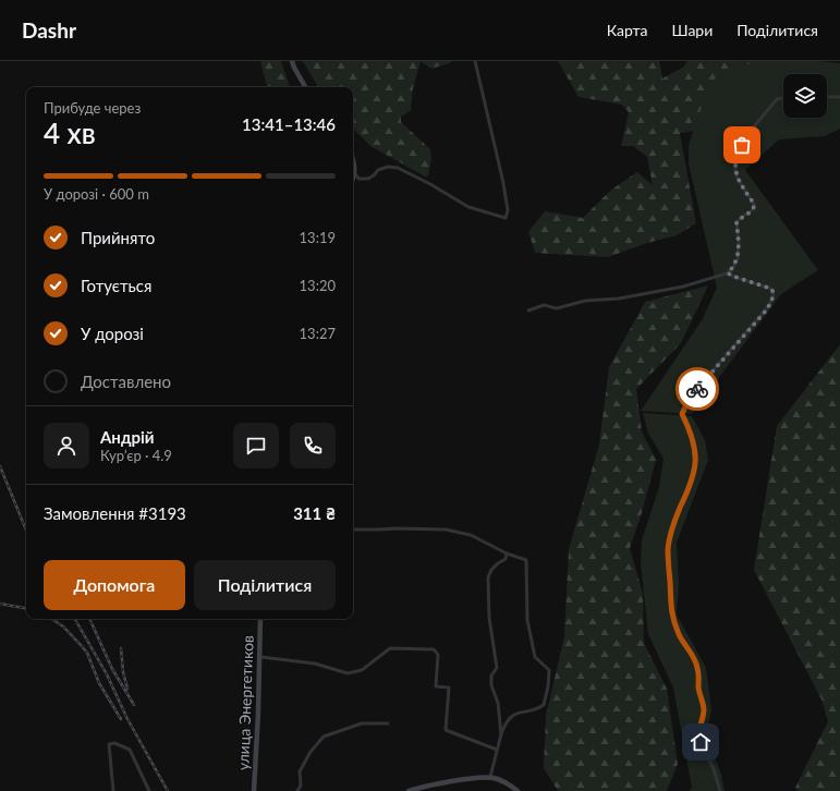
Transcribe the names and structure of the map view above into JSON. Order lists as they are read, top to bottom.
{
  "streets": {
    "main road": ["улица Энергетиков"]
  },
  "page": {
    "header": "Dashr",
    "nav": ["Карта", "Шари", "Поділитися"],
    "heading": ["4 хв", "Прибуде через", "13:41–13:46"],
    "panel": [
      "Андрій",
      "Кур’єр · 4.9",
      "Замовлення #3193",
      "311 ₴"
    ],
    "bar": "У дорозі · 600 m",
    "list": [
      ["Прийнято", "13:19"],
      ["Готується", "13:20"],
      ["У дорозі", "13:27"],
      "Доставлено"
    ],
    "buttons": ["Допомога", "Поділитися"]
  }
}
